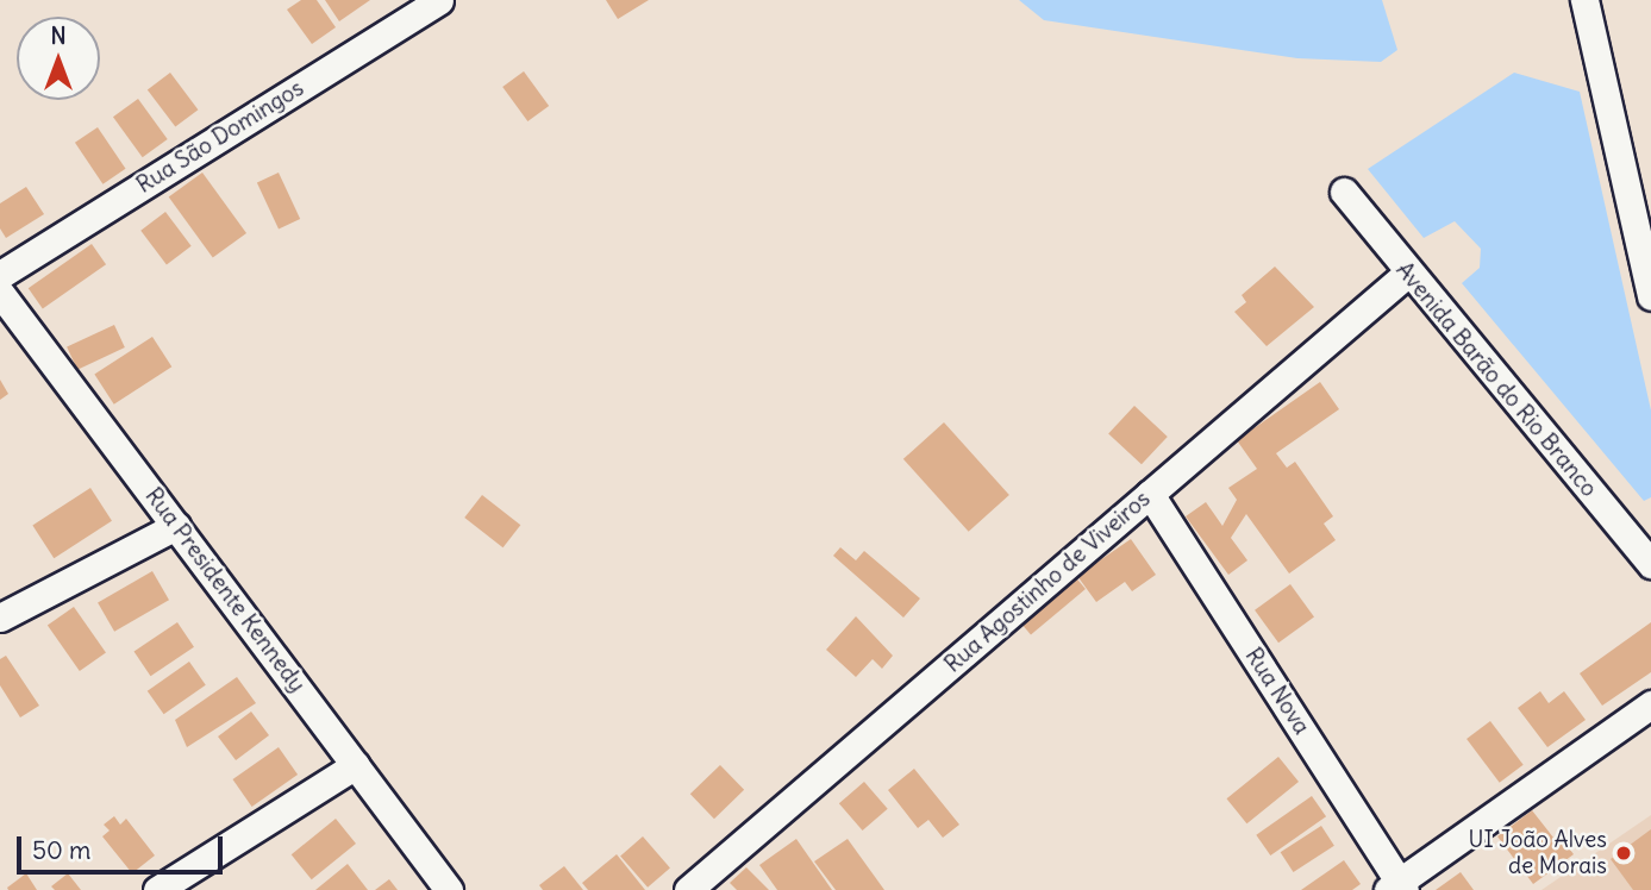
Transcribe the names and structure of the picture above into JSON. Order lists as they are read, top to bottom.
{
  "streets": {
    "street": [
      "Rua São Domingos",
      "Avenida Barão do Rio Branco",
      "Rua Agostinho de Viveiros",
      "Rua Presidente Kennedy",
      "Rua Nova"
    ]
  },
  "crossings": [
    ["Avenida Barão do Rio Branco", "Rua Agostinho de Viveiros"],
    ["Rua Agostinho de Viveiros", "Rua Nova"]
  ],
  "places": ["UI João Alves de Morais"],
  "scale_bar": "50 m",
  "north": "top"
}
